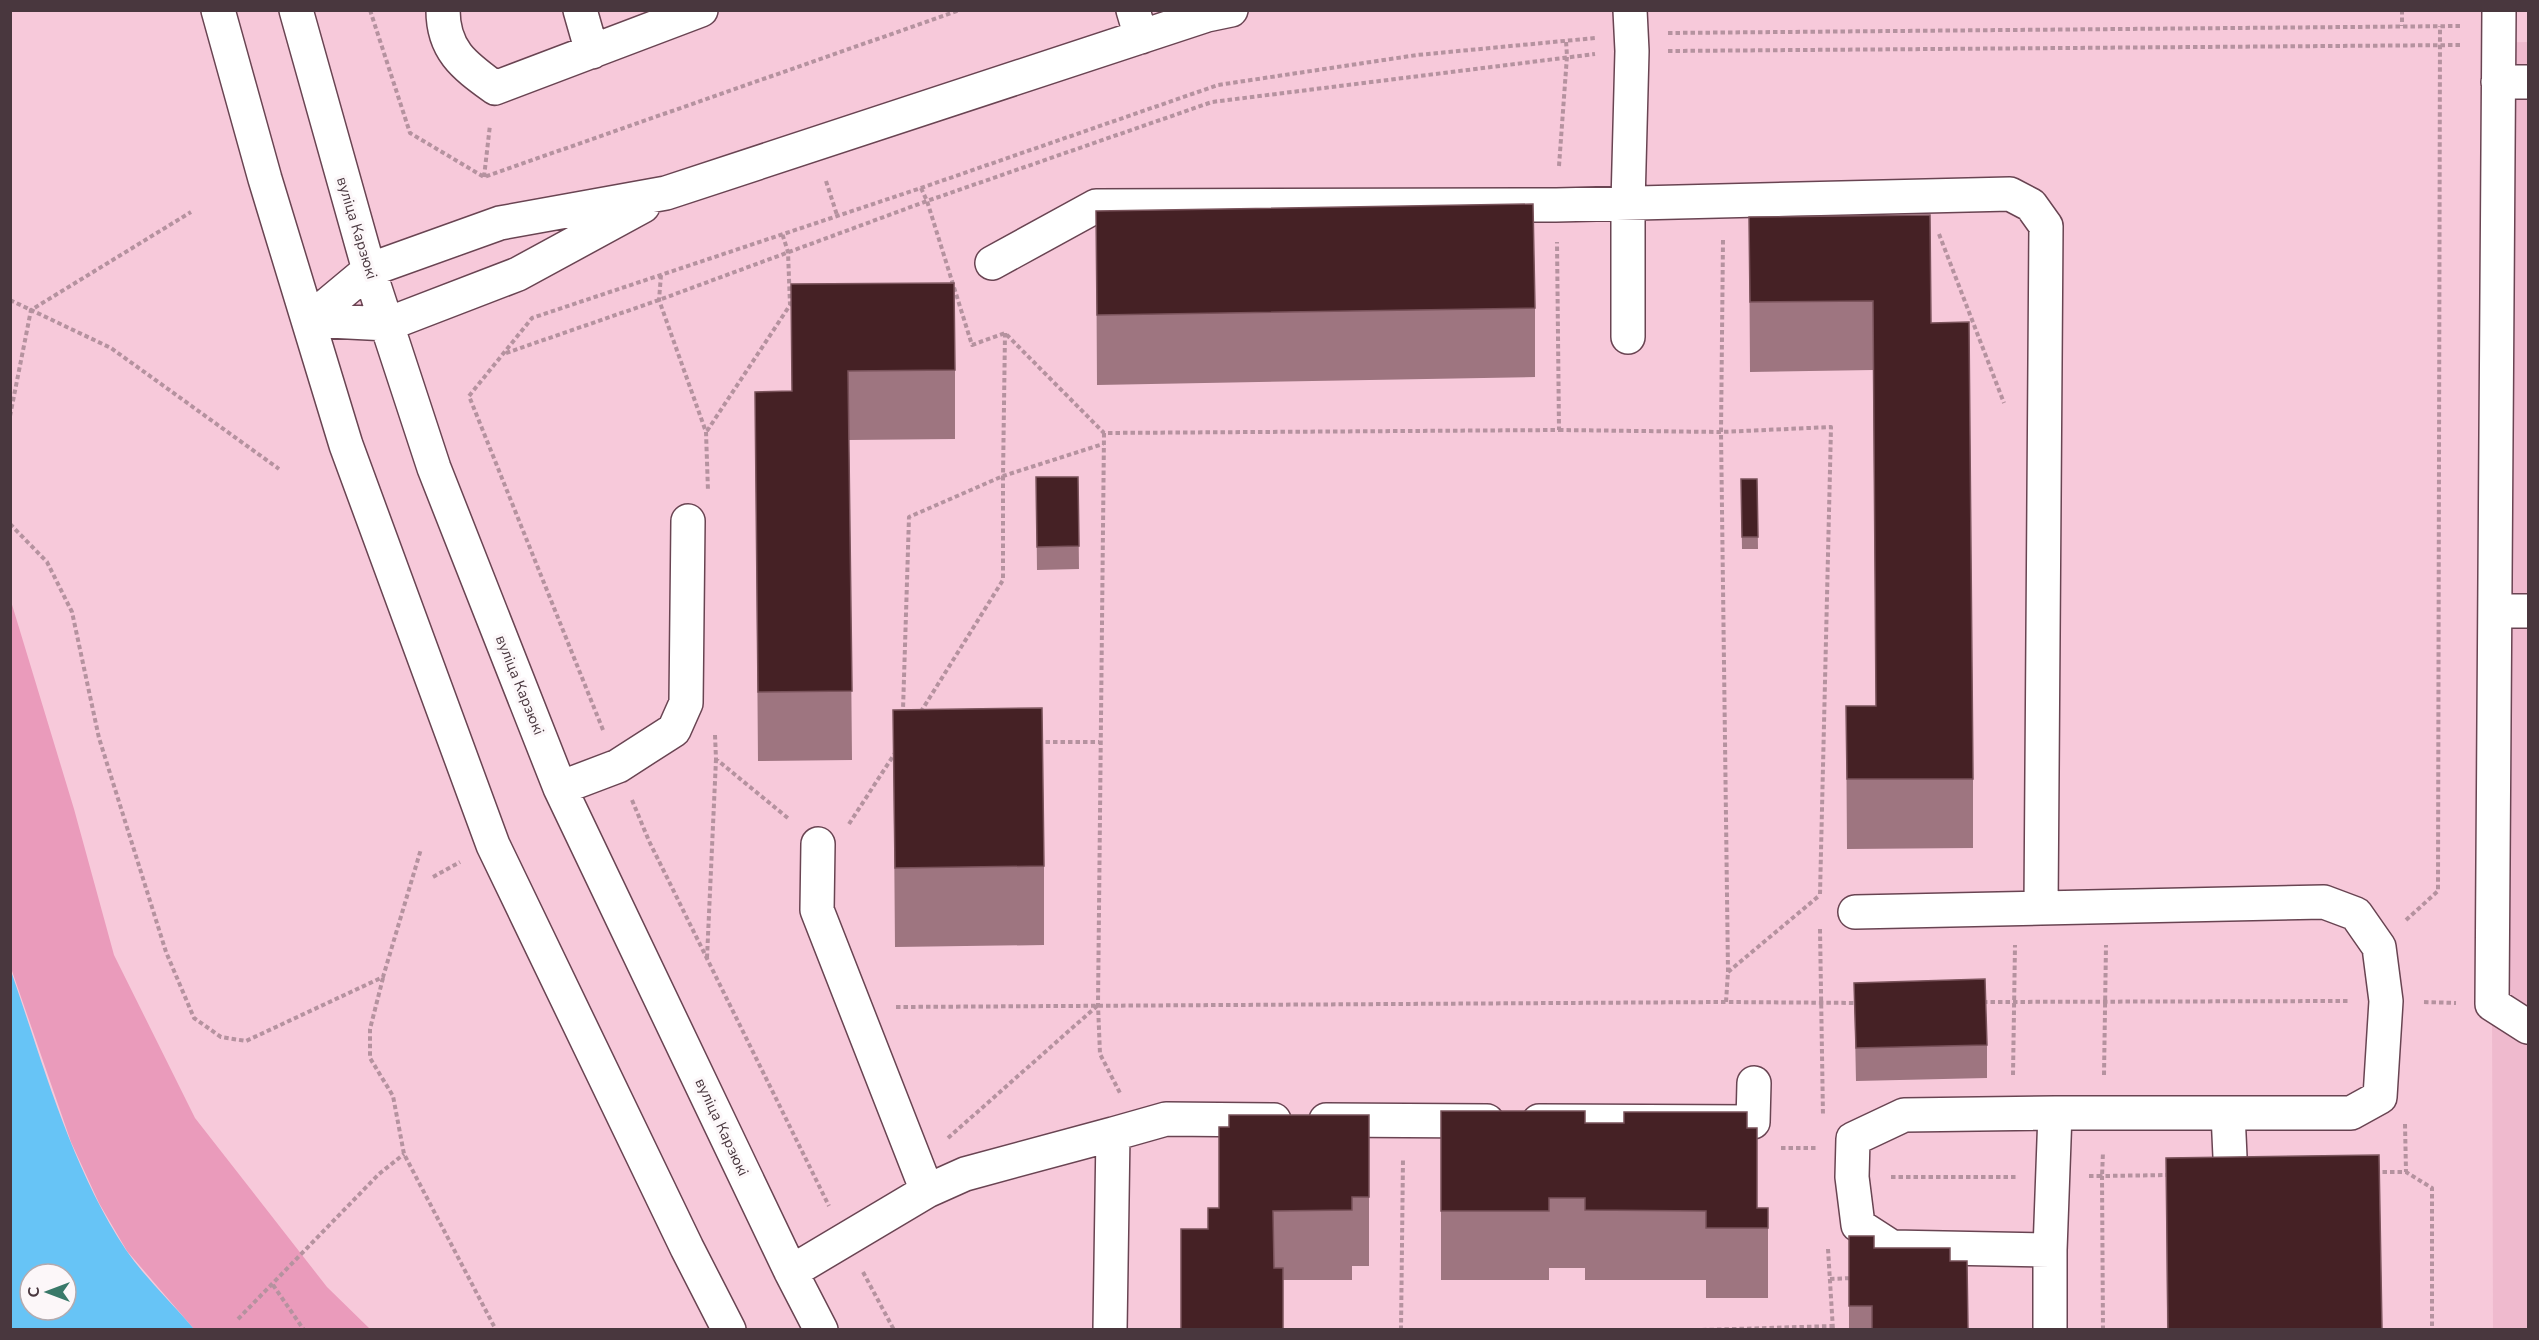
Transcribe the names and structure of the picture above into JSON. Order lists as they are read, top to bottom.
{
  "streets": {
    "street": ["вуліца Карзюкі"]
  },
  "north": "left"
}
